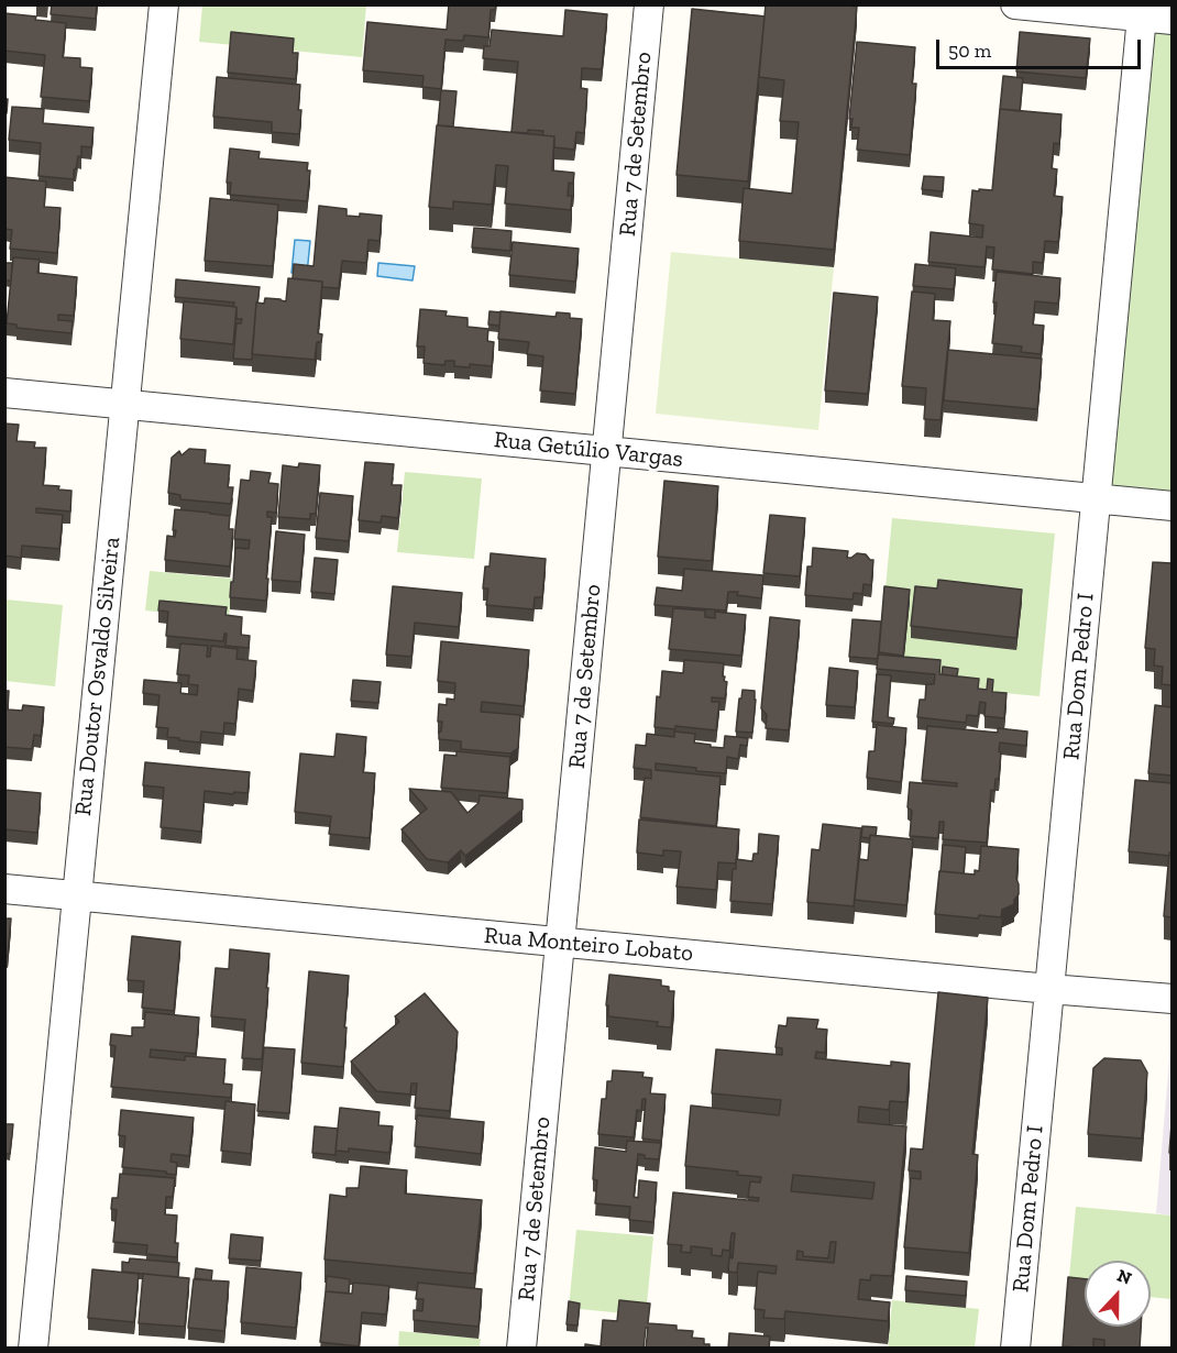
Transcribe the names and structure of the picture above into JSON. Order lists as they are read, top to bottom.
{
  "streets": {
    "street": [
      "Rua 7 de Setembro",
      "Rua Getúlio Vargas",
      "Rua Doutor Osvaldo Silveira",
      "Rua Dom Pedro I",
      "Rua Monteiro Lobato"
    ]
  },
  "crossings": [
    ["Rua 7 de Setembro", "Rua Getúlio Vargas"],
    ["Rua 7 de Setembro", "Rua Monteiro Lobato"],
    ["Rua Getúlio Vargas", "Rua Doutor Osvaldo Silveira"],
    ["Rua Getúlio Vargas", "Rua Dom Pedro I"],
    ["Rua Doutor Osvaldo Silveira", "Rua Monteiro Lobato"],
    ["Rua Dom Pedro I", "Rua Monteiro Lobato"]
  ],
  "scale_bar": "50 m",
  "north": "top"
}
